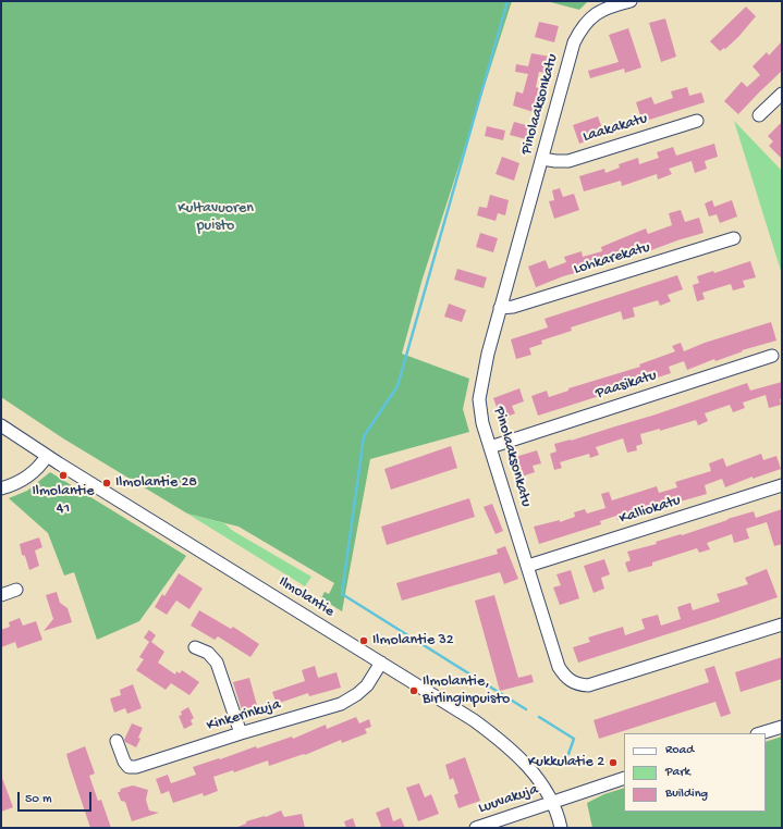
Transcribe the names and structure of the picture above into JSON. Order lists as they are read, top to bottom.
{
  "streets": {
    "street": [
      "Pinolaaksonkatu",
      "Laakakatu",
      "Lohkarekatu",
      "Paasikatu",
      "Kalliokatu",
      "Ilmolantie",
      "Kinkerinkuja",
      "Luuvakuja"
    ]
  },
  "crossings": [
    ["Pinolaaksonkatu", "Laakakatu"],
    ["Pinolaaksonkatu", "Lohkarekatu"],
    ["Pinolaaksonkatu", "Paasikatu"],
    ["Pinolaaksonkatu", "Kalliokatu"],
    ["Ilmolantie", "Kinkerinkuja"],
    ["Ilmolantie", "Luuvakuja"]
  ],
  "parks": ["Kultavuoren puisto"],
  "places": [
    "Ilmolantie 41",
    "Ilmolantie 28",
    "Ilmolantie 32",
    "Ilmolantie, Birlinginpuisto",
    "Kukkulatie 2"
  ],
  "legend": ["Road", "Park", "Building"],
  "scale_bar": "50 m"
}
